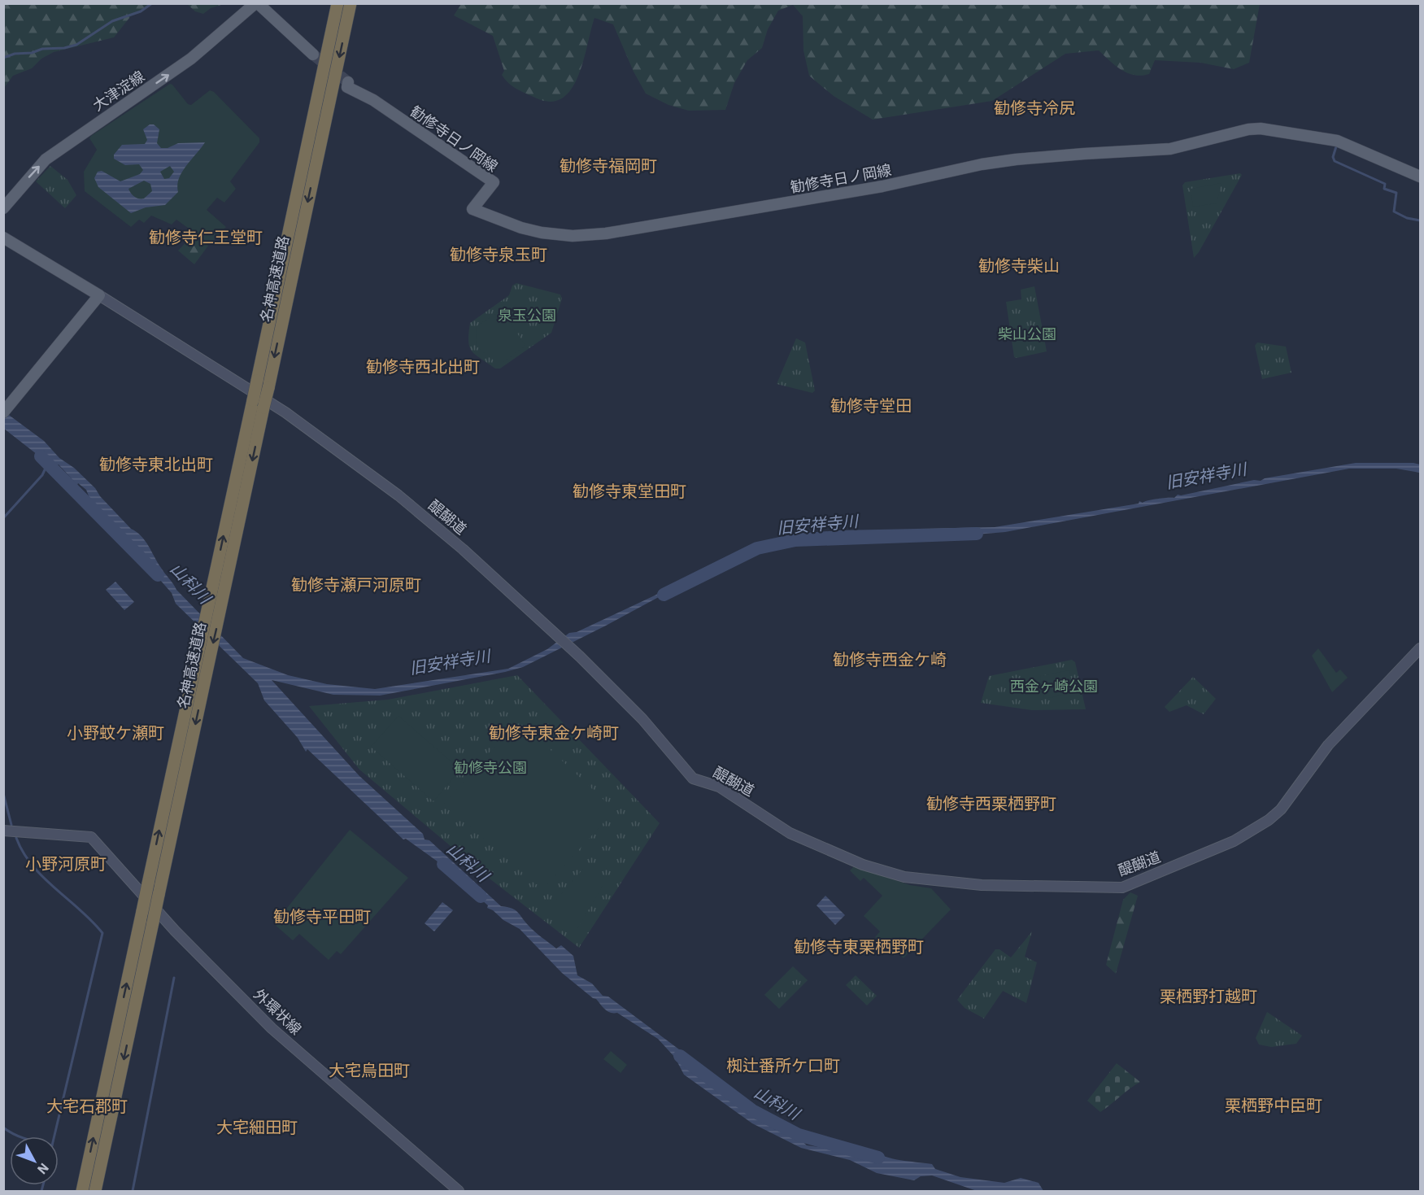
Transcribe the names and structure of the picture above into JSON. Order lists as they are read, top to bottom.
{
  "streets": {
    "highway": ["名神高速道路"],
    "main road": [
      "大津淀線",
      "勧修寺日ノ岡線",
      "醍醐道",
      "外環状線"
    ]
  },
  "one_way": ["大津淀線"],
  "districts": [
    "勧修寺冷尻",
    "勧修寺福岡町",
    "勧修寺仁王堂町",
    "勧修寺泉玉町",
    "勧修寺柴山",
    "勧修寺西北出町",
    "勧修寺堂田",
    "勧修寺東北出町",
    "勧修寺東堂田町",
    "勧修寺瀬戸河原町",
    "勧修寺西金ケ崎",
    "小野蚊ケ瀬町",
    "勧修寺東金ケ崎町",
    "勧修寺西栗栖野町",
    "小野河原町",
    "勧修寺平田町",
    "勧修寺東栗栖野町",
    "栗栖野打越町",
    "椥辻番所ケ口町",
    "大宅烏田町",
    "栗栖野中臣町",
    "大宅石郡町",
    "大宅細田町"
  ],
  "water": ["旧安祥寺川", "山科川"],
  "parks": [
    "泉玉公園",
    "柴山公園",
    "西金ヶ崎公園",
    "勧修寺公園"
  ],
  "north": "bottom right"
}
